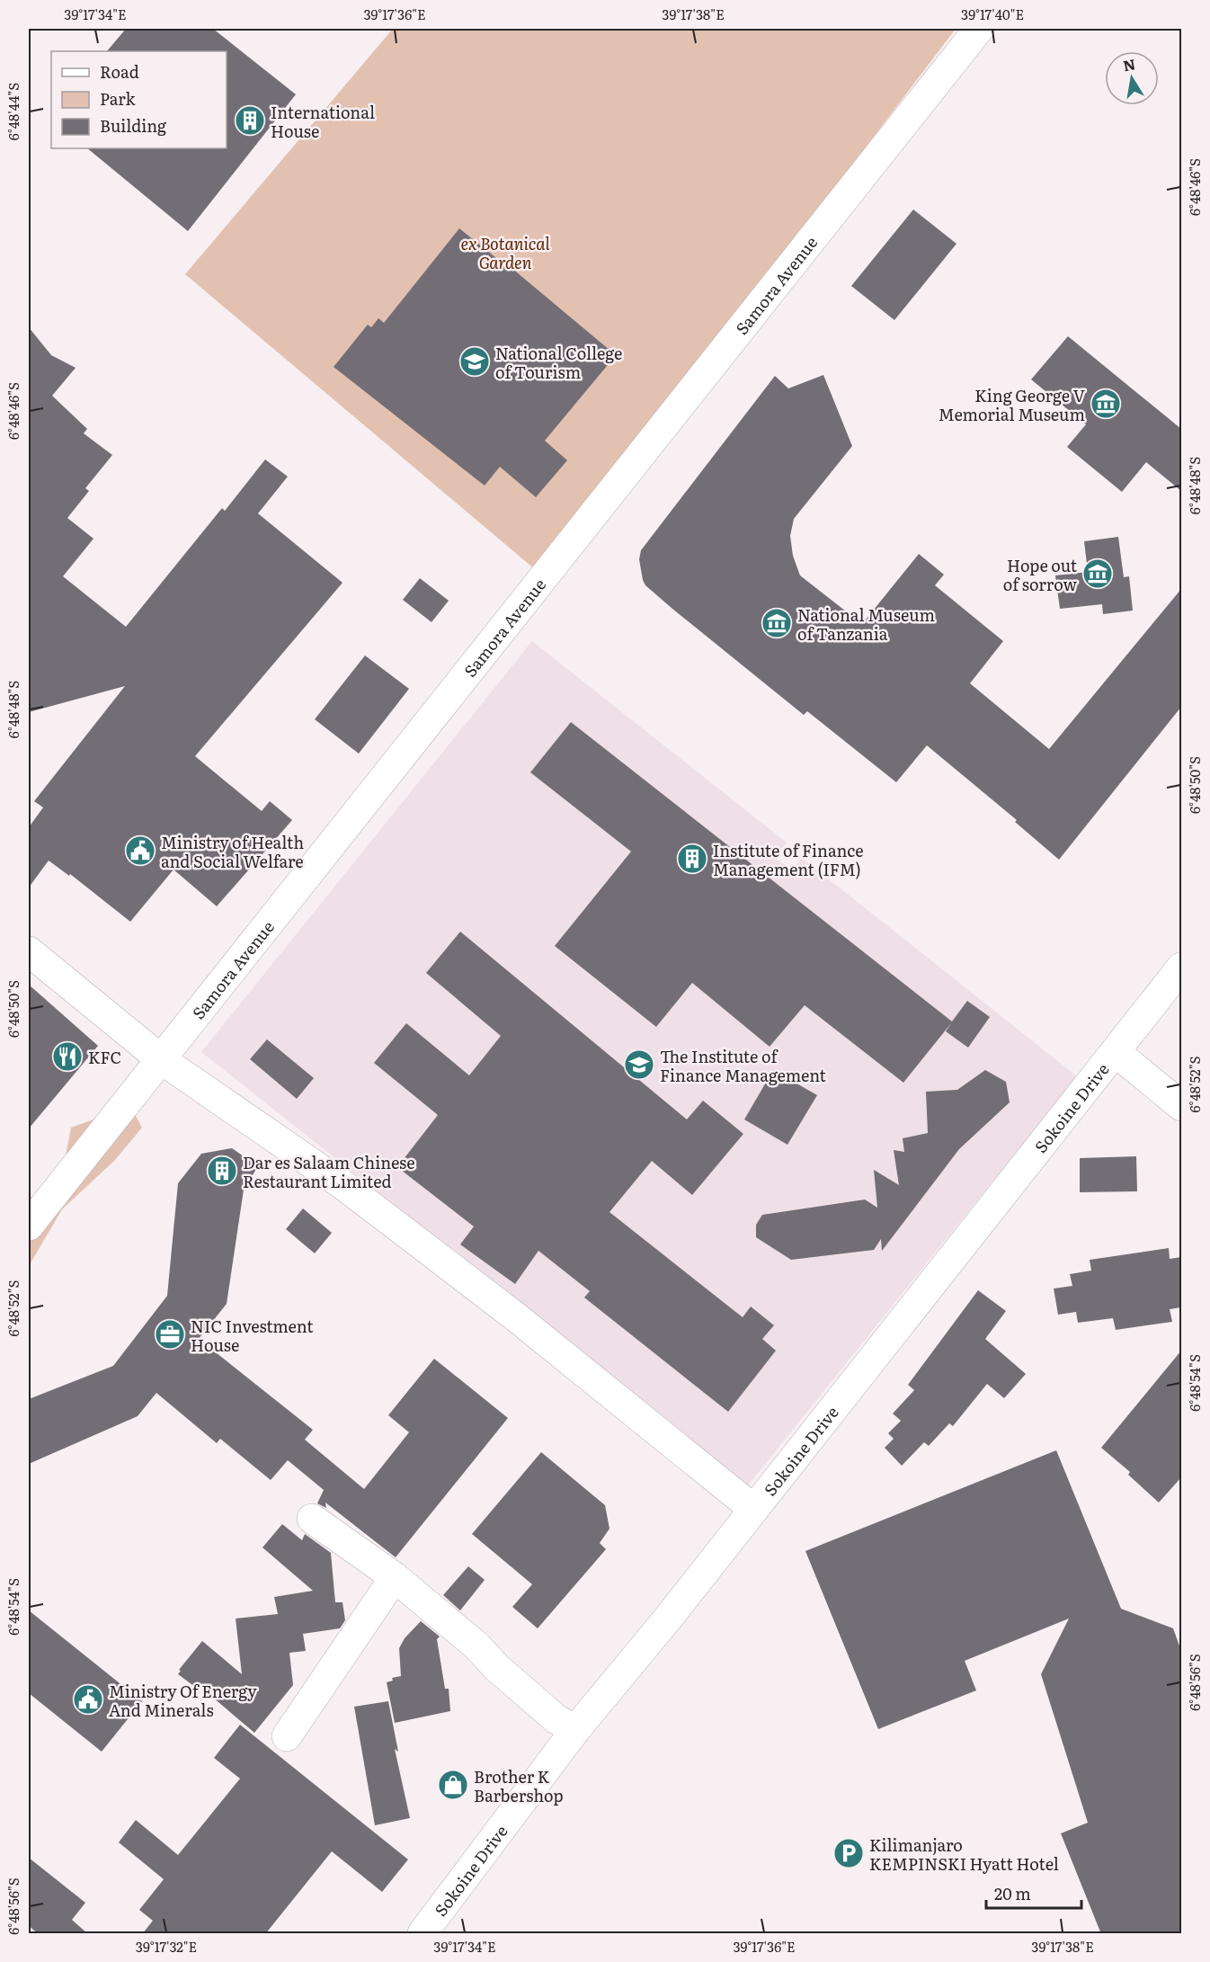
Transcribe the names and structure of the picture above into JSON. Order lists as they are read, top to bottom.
{
  "streets": {
    "street": ["Samora Avenue", "Sokoine Drive"]
  },
  "parks": ["ex Botanical Garden"],
  "places": {
    "building": ["International House", "Institute of Finance Management (IFM)", "Dar es Salaam Chinese Restaurant Limited"],
    "school or university": ["National College of Tourism", "The Institute of Finance Management"],
    "museum": ["King George V Memorial Museum", "Hope out of sorrow", "National Museum of Tanzania"],
    "public building": ["Ministry of Health and Social Welfare", "Ministry Of Energy And Minerals"],
    "restaurant": ["KFC"],
    "office": ["NIC Investment House"],
    "shop": ["Brother K Barbershop"],
    "parking": ["Kilimanjaro KEMPINSKI Hyatt Hotel"]
  },
  "legend": ["Road", "Park", "Building"],
  "scale_bar": "20 m",
  "north": "top",
  "coordinates": [
    "39°17'34\"E",
    "39°17'36\"E",
    "39°17'38\"E",
    "39°17'40\"E",
    "6°48'44\"S",
    "6°48'46\"S",
    "6°48'48\"S",
    "6°48'50\"S",
    "6°48'52\"S",
    "6°48'54\"S",
    "6°48'56\"S",
    "39°17'32\"E"
  ]
}
